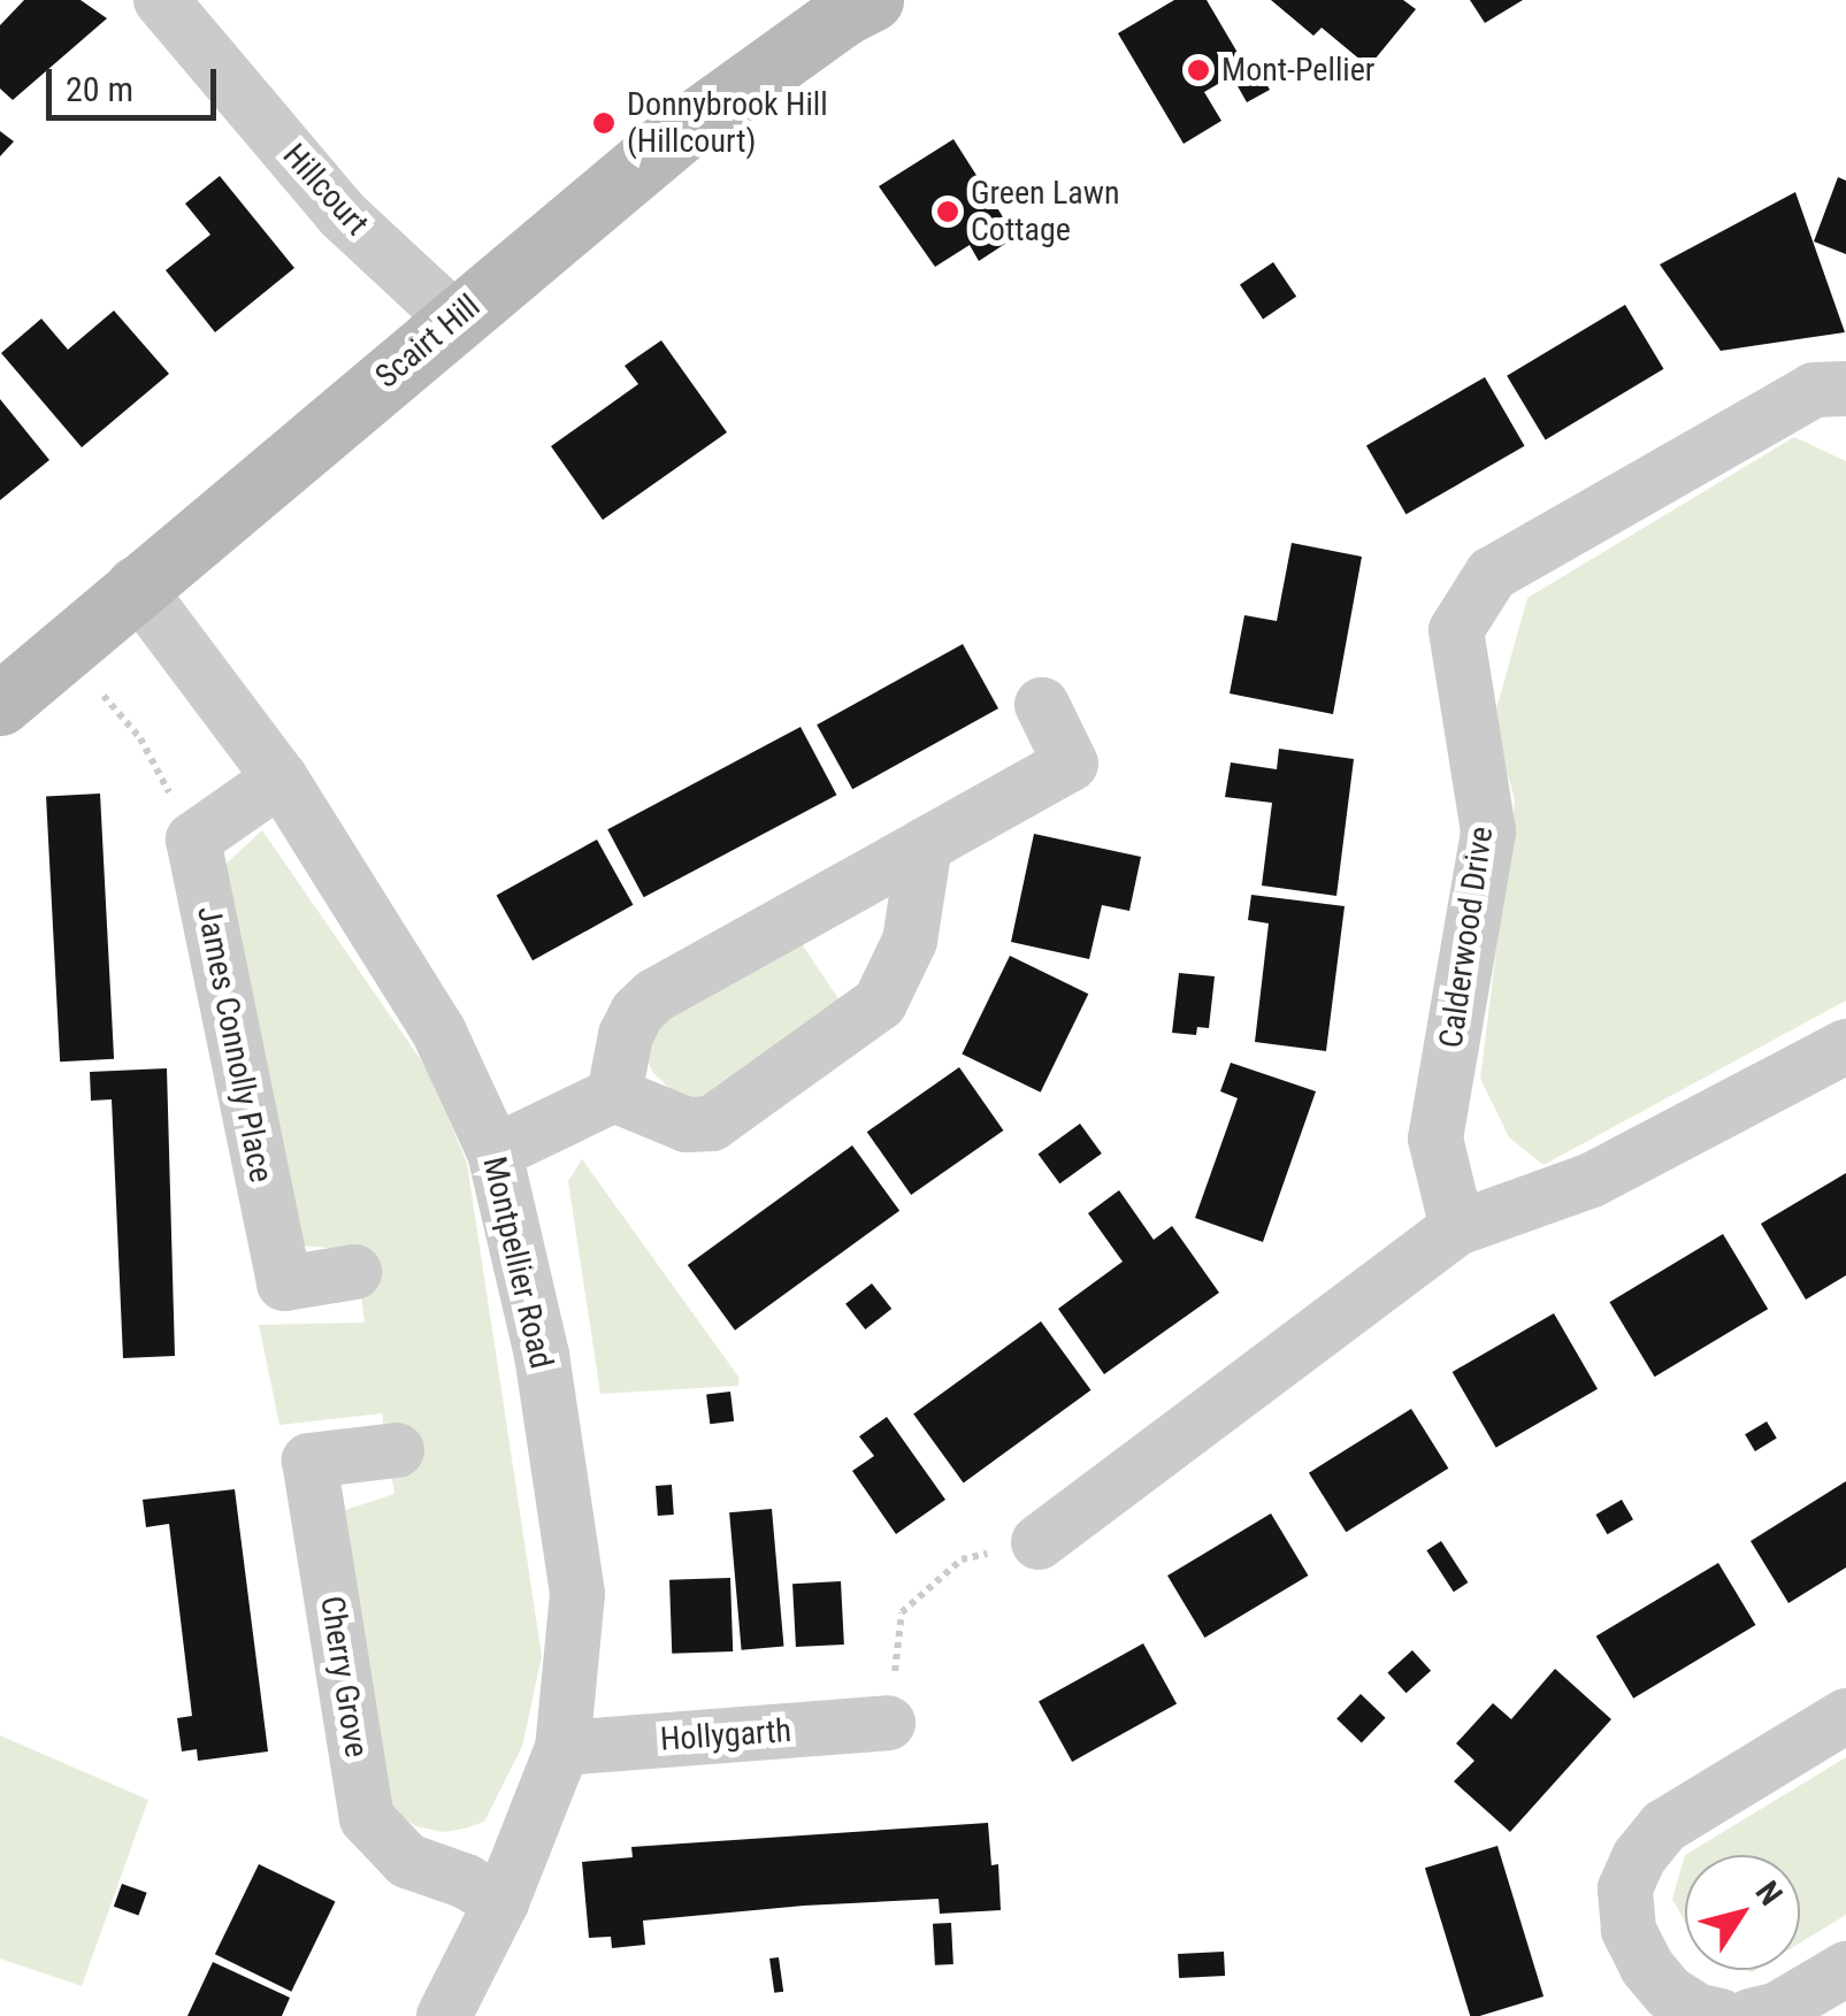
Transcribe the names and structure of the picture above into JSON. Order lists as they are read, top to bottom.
{
  "streets": {
    "street": [
      "Hillcourt",
      "Scairt Hill",
      "Calderwood Drive",
      "James Connolly Place",
      "Montpellier Road",
      "Cherry Grove",
      "Hollygarth"
    ]
  },
  "crossings": [
    ["Hillcourt", "Scairt Hill"],
    ["Scairt Hill", "Montpellier Road"],
    ["Montpellier Road", "Cherry Grove"],
    ["Montpellier Road", "Hollygarth"]
  ],
  "places": ["Mont-Pellier", "Donnybrook Hill (Hillcourt)", "Green Lawn Cottage"],
  "scale_bar": "20 m",
  "north": "top right"
}
